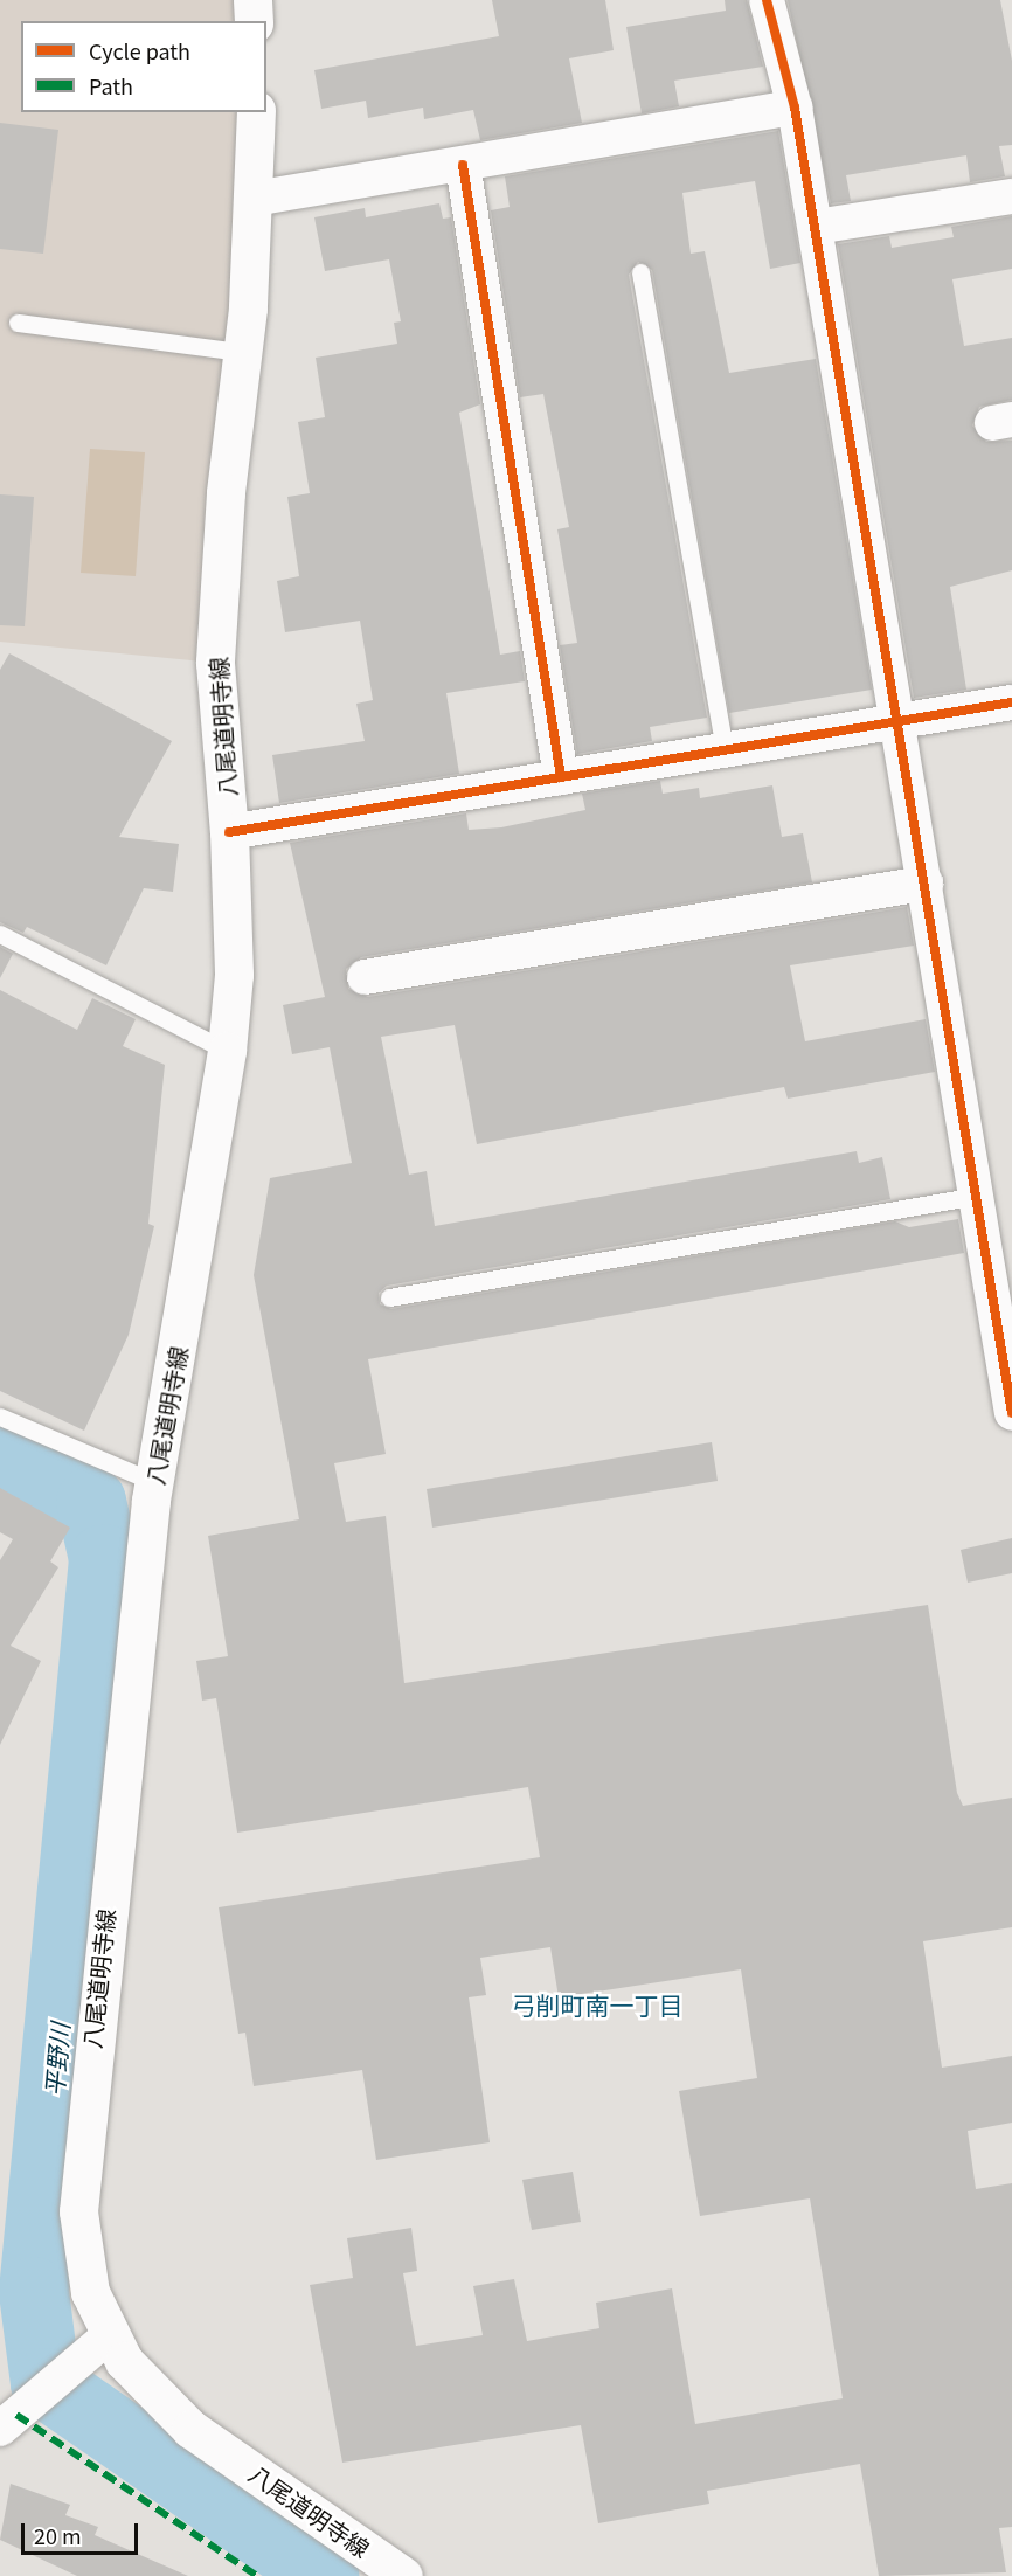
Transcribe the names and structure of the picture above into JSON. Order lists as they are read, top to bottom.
{
  "streets": {
    "main road": ["八尾道明寺線"]
  },
  "districts": ["弓削町南一丁目"],
  "water": ["平野川"],
  "legend": ["Cycle path", "Path"],
  "scale_bar": "20 m"
}
